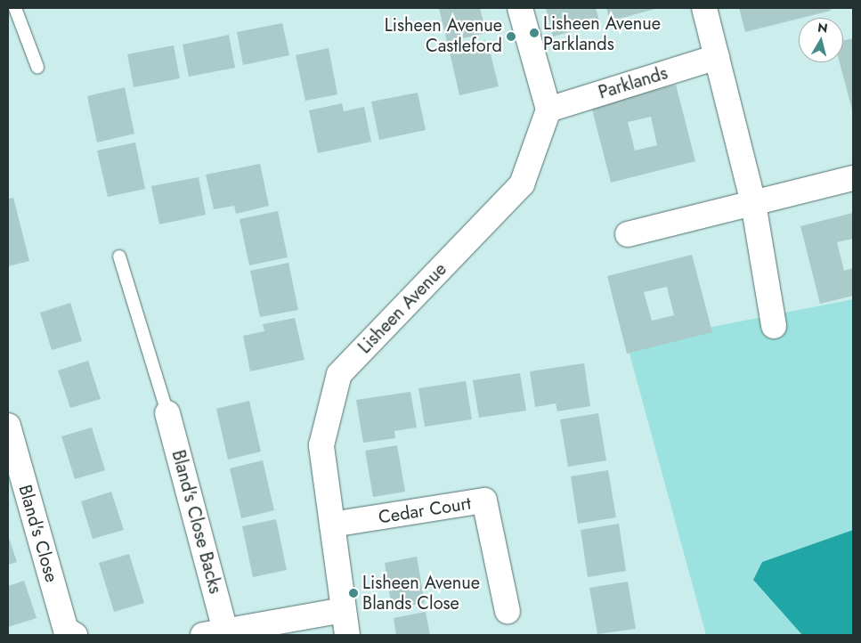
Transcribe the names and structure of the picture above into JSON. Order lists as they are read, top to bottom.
{
  "streets": {
    "street": [
      "Parklands",
      "Lisheen Avenue",
      "Cedar Court",
      "Bland's Close Backs",
      "Bland's Close"
    ]
  },
  "crossings": [
    ["Parklands", "Lisheen Avenue"],
    ["Lisheen Avenue", "Cedar Court"]
  ],
  "places": ["Lisheen Avenue Parklands", "Lisheen Avenue Castleford", "Lisheen Avenue Blands Close"],
  "north": "top"
}
